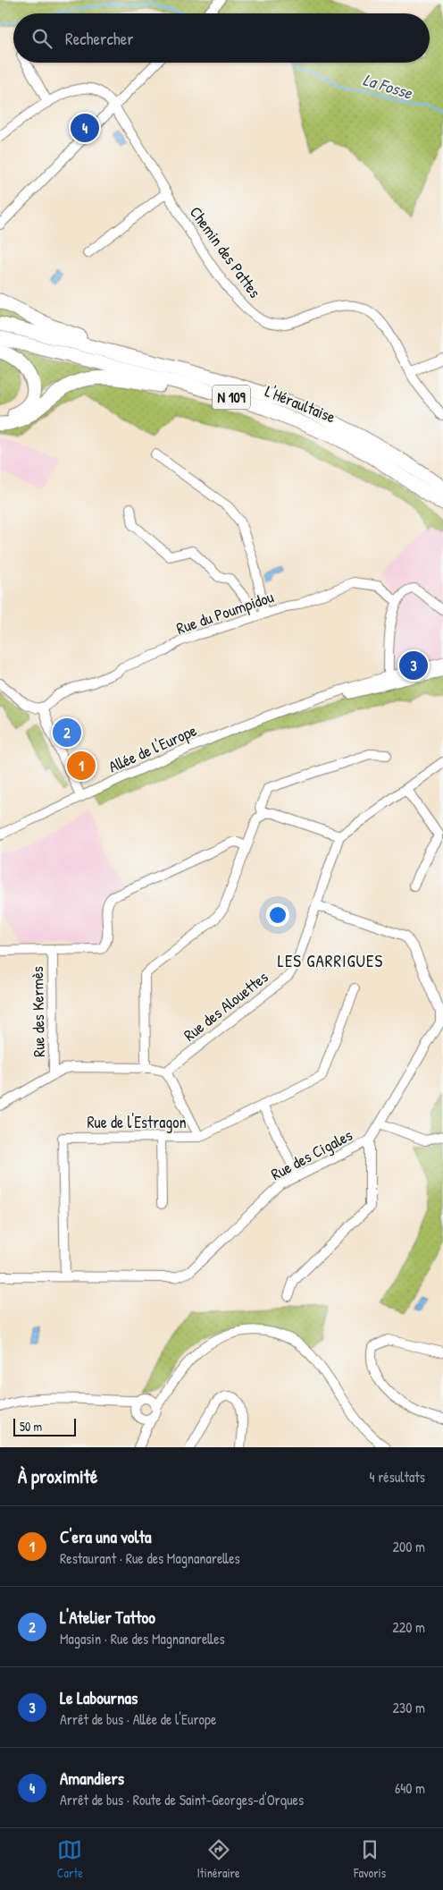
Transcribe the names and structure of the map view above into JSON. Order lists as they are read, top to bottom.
{
  "streets": {
    "highway": ["N 109", "L'Héraultaise"],
    "street": [
      "Chemin des Pattes",
      "Rue du Poumpidou",
      "Allée de l'Europe",
      "Rue des Alouettes",
      "Rue des Kermès",
      "Rue de l'Estragon",
      "Rue des Cigales"
    ]
  },
  "crossings": [
    ["Rue des Alouettes", "Rue des Cigales"],
    ["Rue de l'Estragon", "Rue des Cigales"]
  ],
  "districts": ["LES GARRIGUES"],
  "water": ["La Fosse"],
  "scale_bar": "50 m",
  "page": {
    "search": "Rechercher",
    "pins": [
      "4",
      "3",
      "2",
      "1"
    ],
    "scale": "50 m",
    "heading": ["À proximité", "4 résultats"],
    "list": [
      {
        "mark": "1",
        "name": "C'era una volta",
        "note": "Restaurant · Rue des Magnanarelles",
        "value": "200 m"
      },
      {
        "mark": "2",
        "name": "L'Atelier Tattoo",
        "note": "Magasin · Rue des Magnanarelles",
        "value": "220 m"
      },
      {
        "mark": "3",
        "name": "Le Labournas",
        "note": "Arrêt de bus · Allée de l'Europe",
        "value": "230 m"
      },
      {
        "mark": "4",
        "name": "Amandiers",
        "note": "Arrêt de bus · Route de Saint-Georges-d'Orques",
        "value": "640 m"
      }
    ],
    "nav": ["Carte", "Itinéraire", "Favoris"]
  }
}
